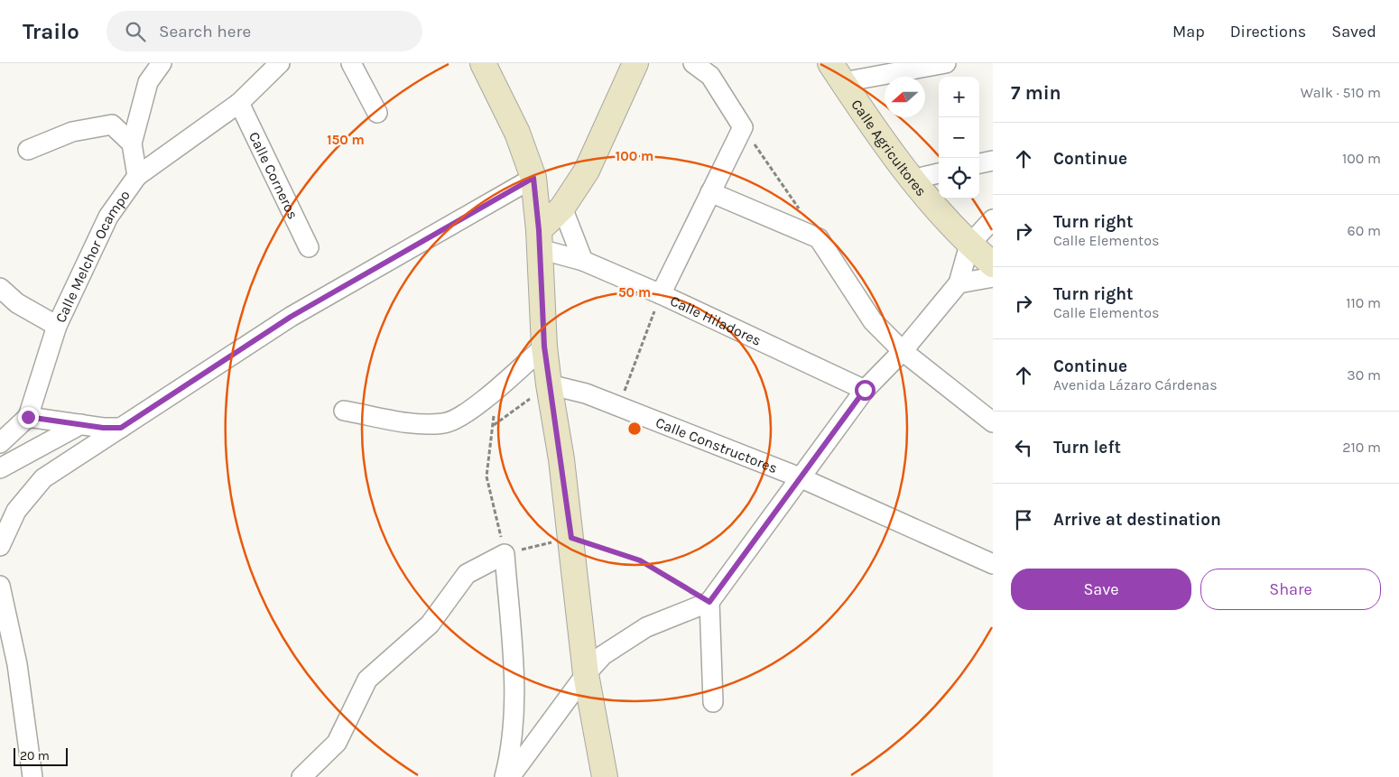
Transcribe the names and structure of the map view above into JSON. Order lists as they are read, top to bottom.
{
  "streets": {
    "street": [
      "Calle Agricultores",
      "Calle Corneros",
      "Calle Melchor Ocampo",
      "Calle Hiladores",
      "Calle Constructores"
    ]
  },
  "scale_bar": "20 m",
  "north": "left",
  "page": {
    "header": "Trailo",
    "search": "Search here",
    "nav": ["Map", "Directions", "Saved"],
    "heading": ["7 min", "Walk · 510 m"],
    "map_buttons": ["+", "−"],
    "list": [
      ["Continue", "100 m"],
      ["Turn right", "Calle Elementos", "60 m"],
      ["Turn right", "Calle Elementos", "110 m"],
      ["Continue", "Avenida Lázaro Cárdenas", "30 m"],
      ["Turn left", "210 m"],
      "Arrive at destination"
    ],
    "buttons": ["Save", "Share"],
    "scale": "20 m"
  },
  "rings": ["150 m", "100 m", "50 m"]
}
